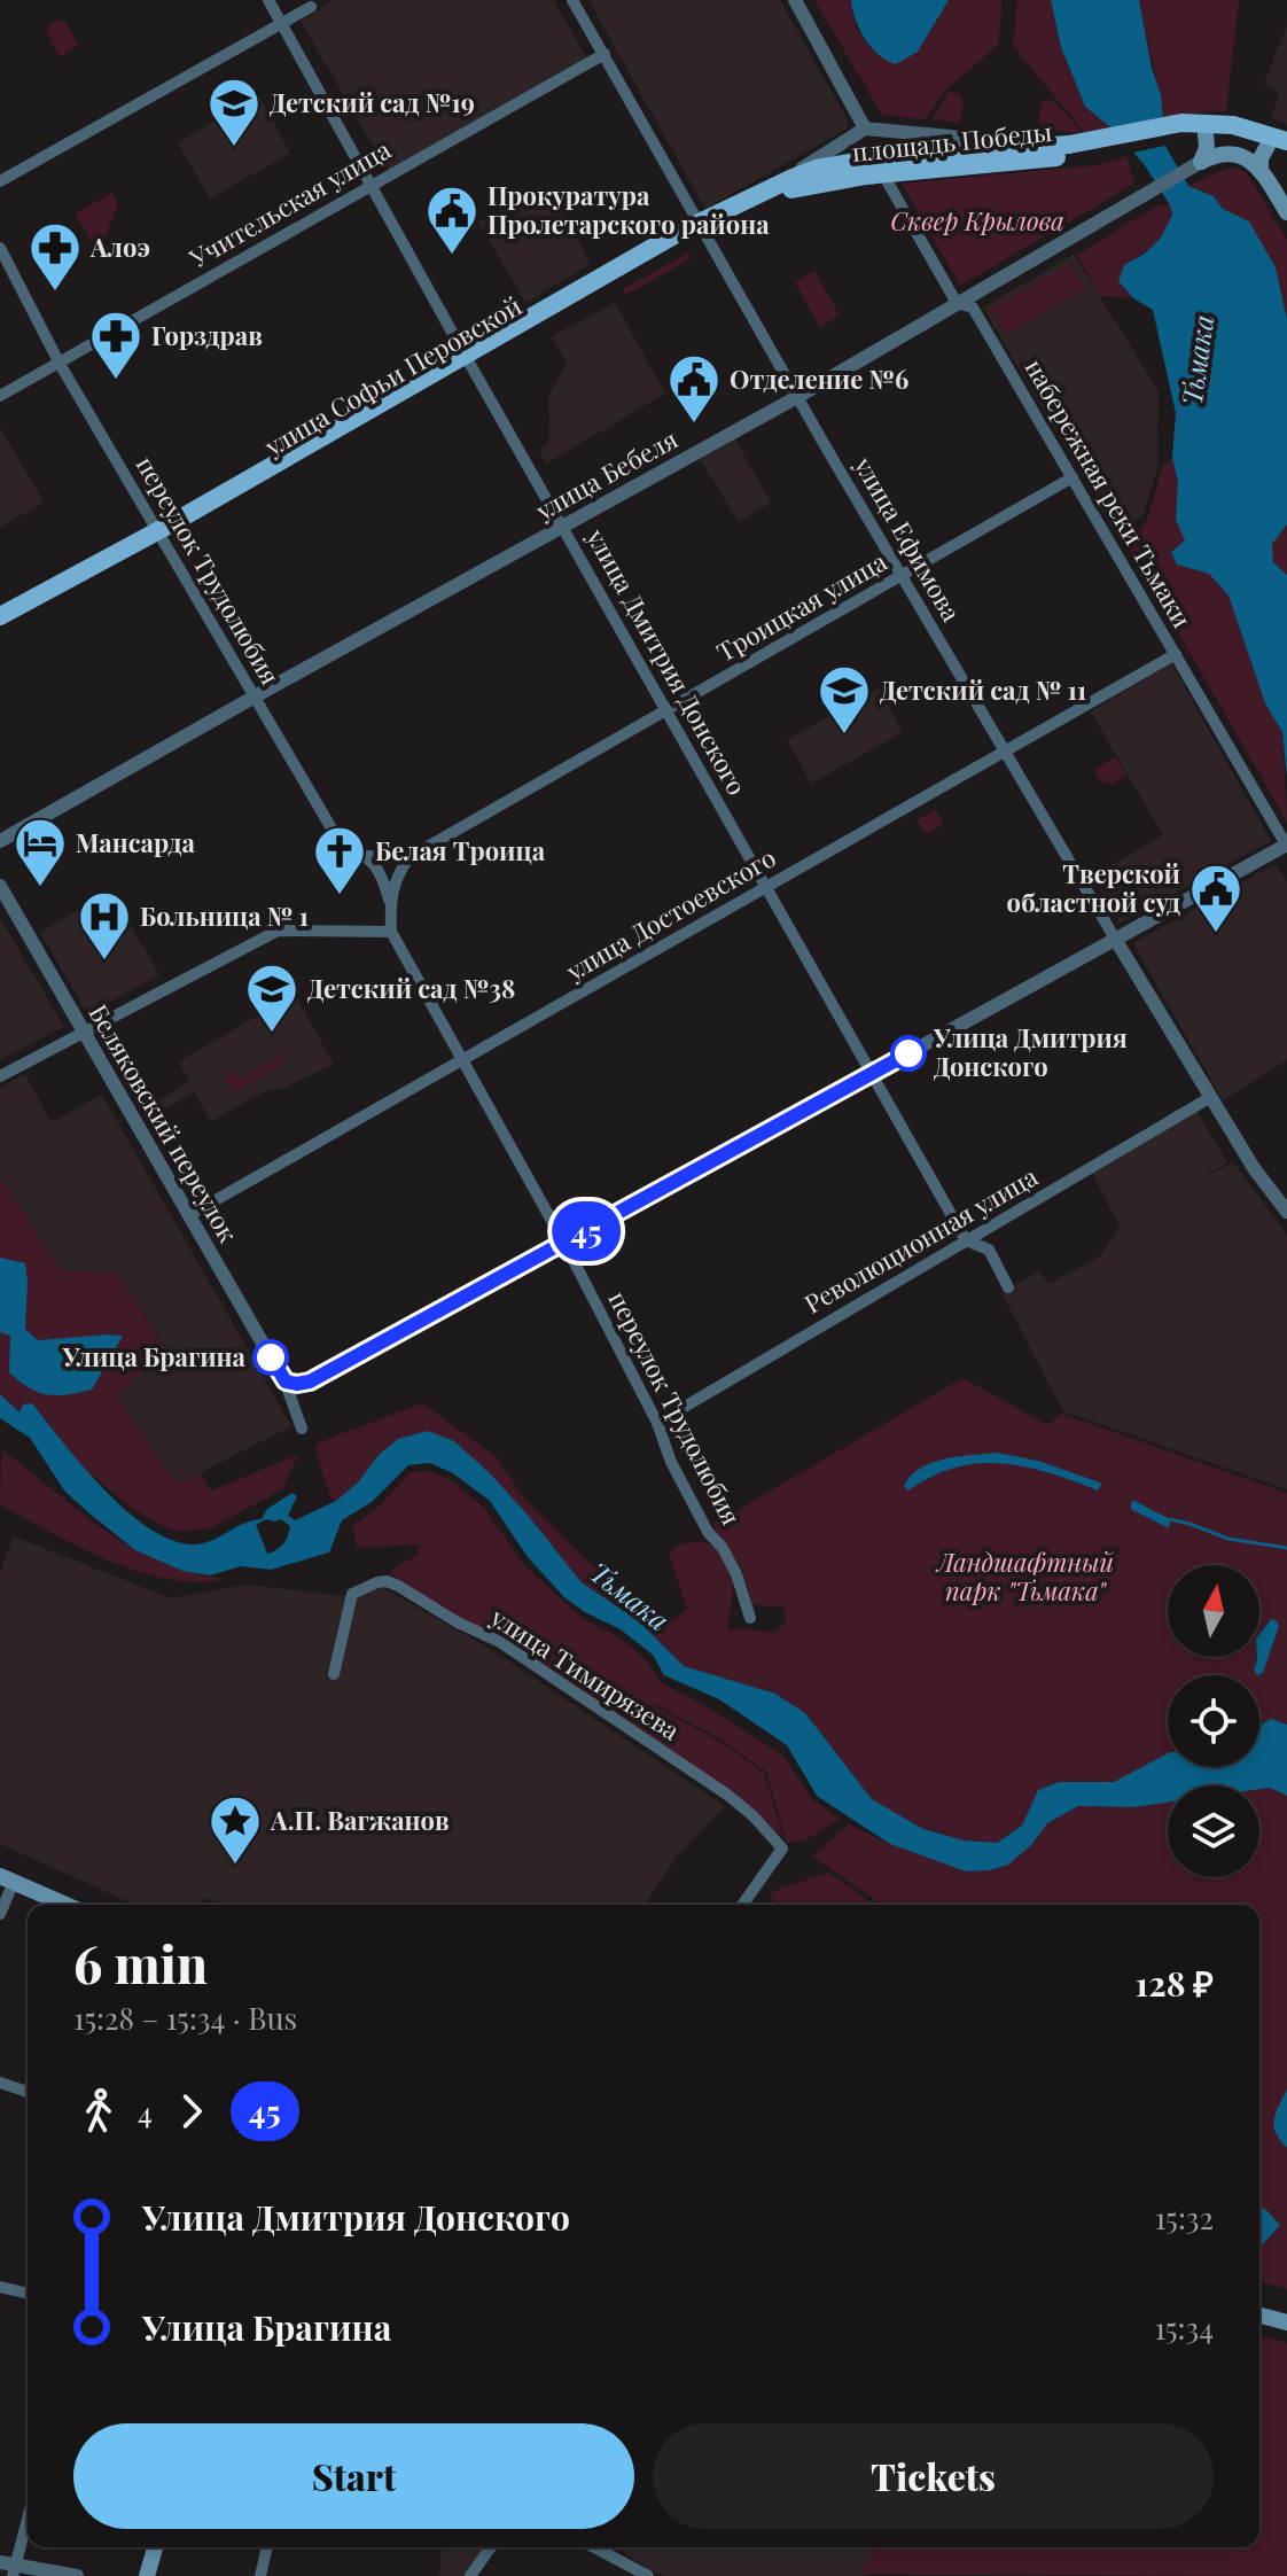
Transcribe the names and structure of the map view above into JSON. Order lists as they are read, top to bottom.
{
  "streets": {
    "main road": ["площадь Победы", "улица Софьи Перовской", "улица Бебеля"],
    "street": [
      "Учительская улица",
      "набережная реки Тьмаки",
      "улица Ефимова",
      "переулок Трудолюбия",
      "Троицкая улица",
      "улица Дмитрия Донского",
      "улица Достоевского",
      "Беляковский переулок",
      "Революционная улица",
      "улица Тимирязева"
    ]
  },
  "crossings": [
    ["площадь Победы", "улица Софьи Перовской"],
    ["площадь Победы", "набережная реки Тьмаки"],
    ["Учительская улица", "улица Ефимова"],
    ["Учительская улица", "переулок Трудолюбия"],
    ["Учительская улица", "улица Дмитрия Донского"],
    ["улица Софьи Перовской", "улица Ефимова"],
    ["улица Софьи Перовской", "переулок Трудолюбия"],
    ["улица Софьи Перовской", "улица Дмитрия Донского"],
    ["улица Бебеля", "набережная реки Тьмаки"],
    ["улица Бебеля", "улица Ефимова"],
    ["улица Бебеля", "переулок Трудолюбия"],
    ["улица Бебеля", "улица Дмитрия Донского"],
    ["набережная реки Тьмаки", "Троицкая улица"],
    ["набережная реки Тьмаки", "улица Достоевского"],
    ["улица Ефимова", "Троицкая улица"],
    ["улица Ефимова", "улица Достоевского"],
    ["улица Ефимова", "Революционная улица"],
    ["переулок Трудолюбия", "улица Достоевского"],
    ["переулок Трудолюбия", "Революционная улица"],
    ["Троицкая улица", "улица Дмитрия Донского"],
    ["улица Дмитрия Донского", "улица Достоевского"],
    ["улица Дмитрия Донского", "Революционная улица"],
    ["улица Достоевского", "Беляковский переулок"]
  ],
  "water": ["Тьмака"],
  "parks": ["Сквер Крылова", "Ландшафтный парк \"Тьмака\""],
  "places": {
    "school or university": ["Детский сад №19", "Детский сад № 11", "Детский сад №38"],
    "public building": ["Прокуратура Пролетарского района", "Отделение №6", "Тверской областной суд"],
    "pharmacy": ["Алоэ", "Горздрав"],
    "hotel": ["Мансарда"],
    "church": ["Белая Троица"],
    "hospital": ["Больница № 1"],
    "other": ["Улица Дмитрия Донского", "Улица Брагина"],
    "place": ["А.П. Вагжанов"]
  },
  "lines": ["bus line 45"],
  "north": "top",
  "page": {
    "on_map": "45",
    "heading": ["6 min", "15:28 – 15:34 · Bus", "128 ₽"],
    "legs": ["4", "45"],
    "list": [
      {
        "name": "Улица Дмитрия Донского",
        "value": "15:32"
      },
      {
        "name": "Улица Брагина",
        "value": "15:34"
      }
    ],
    "buttons": ["Start", "Tickets"]
  }
}
